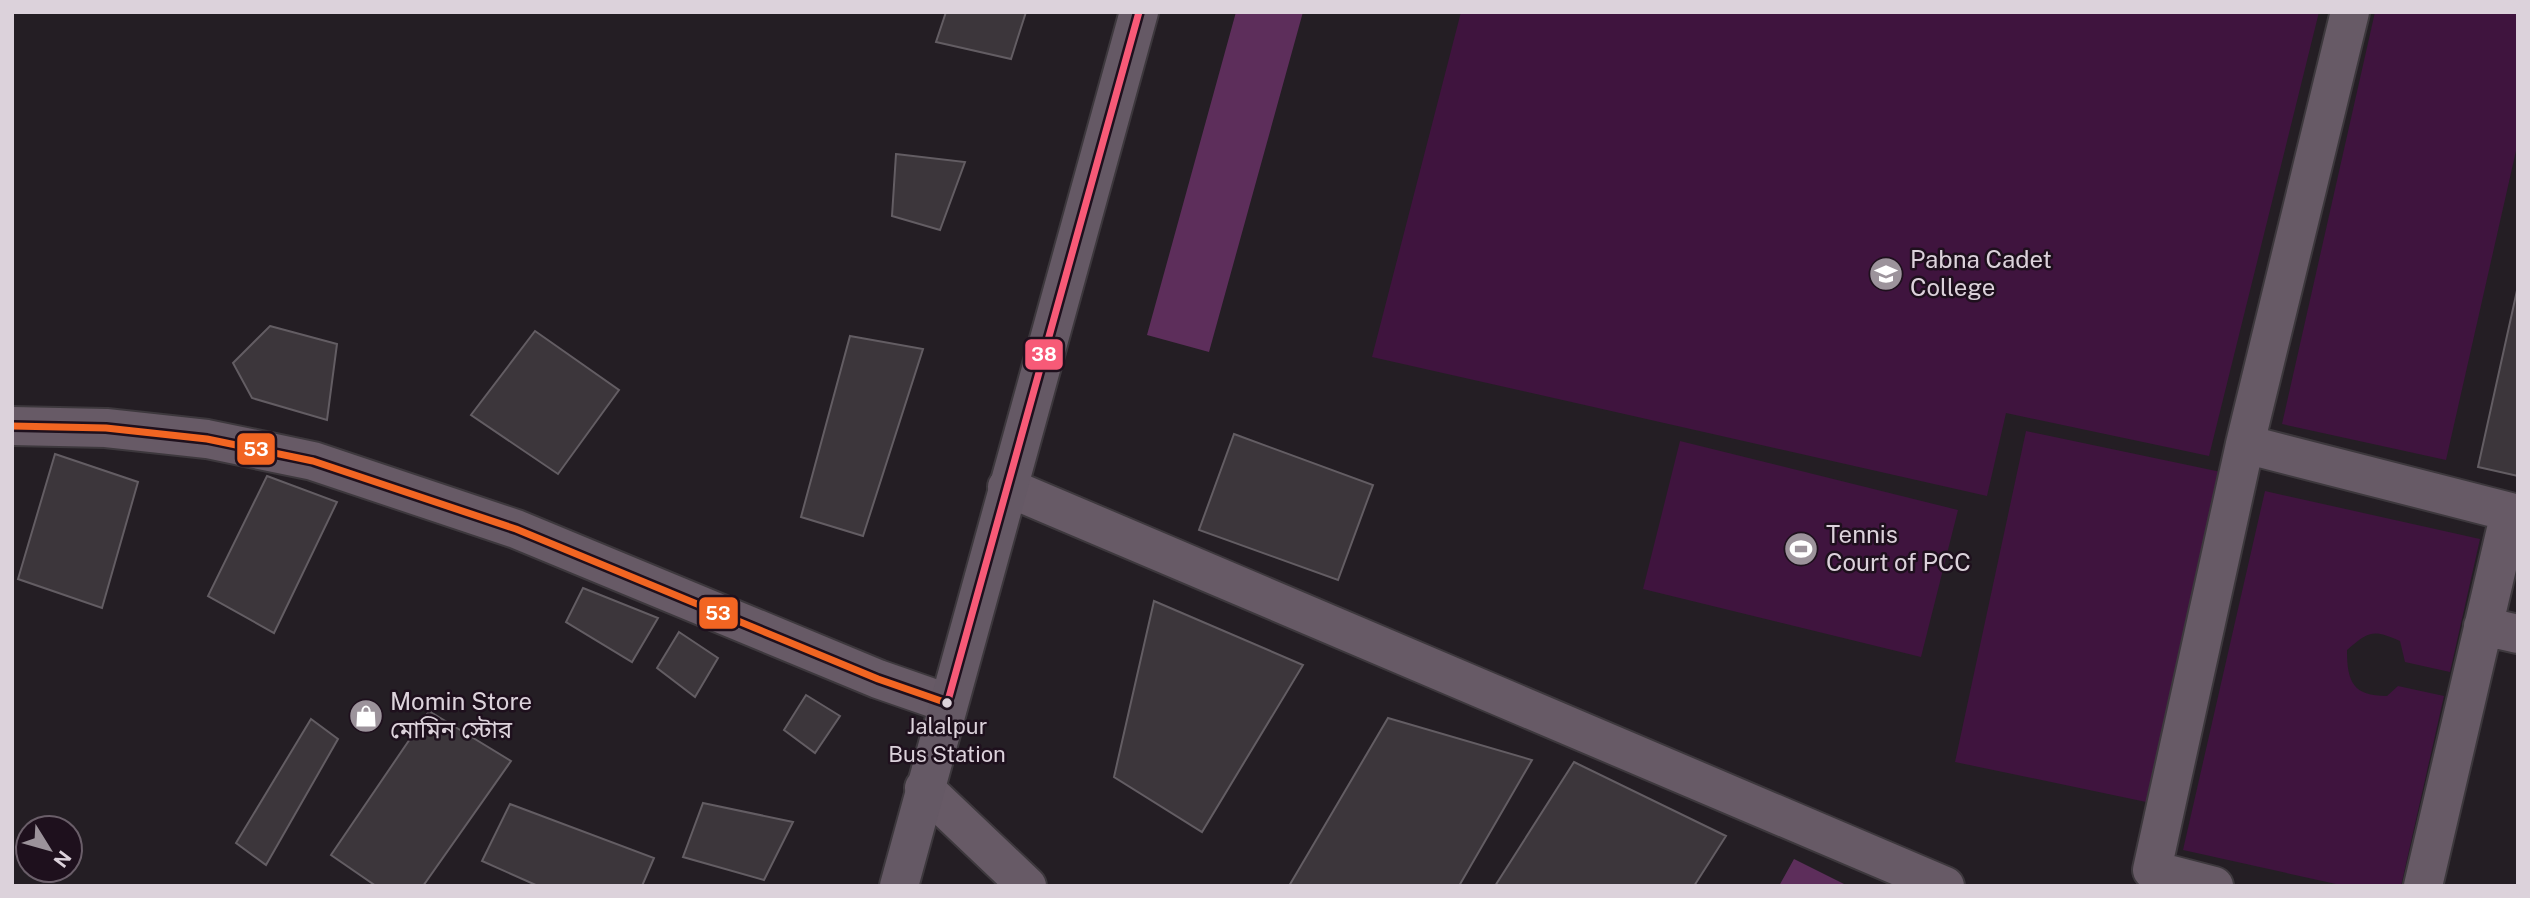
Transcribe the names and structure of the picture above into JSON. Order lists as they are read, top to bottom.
{
  "places": {
    "school or university": ["Pabna Cadet College"],
    "sports": ["Tennis Court of PCC"],
    "other": ["Jalalpur Bus Station"],
    "shop": ["Momin Store মোমিন স্টোর"]
  },
  "lines": ["transit line 38", "transit line 53"],
  "north": "bottom right"
}
